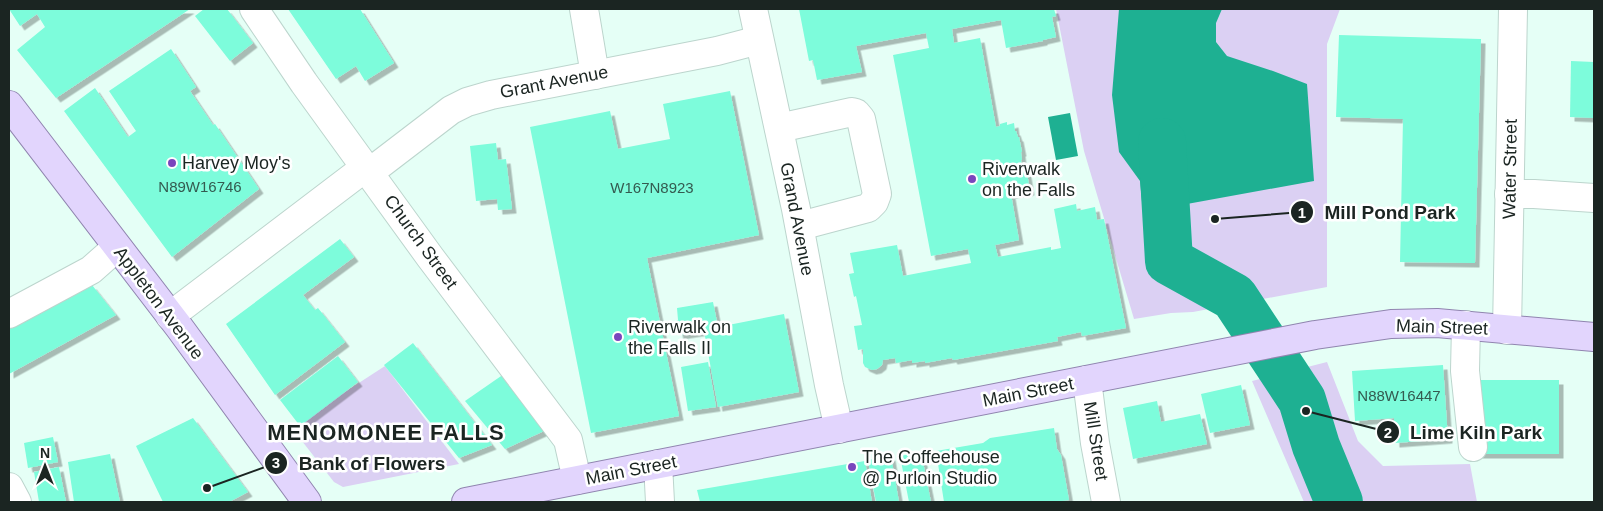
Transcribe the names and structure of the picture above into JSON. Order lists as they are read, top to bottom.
{
  "streets": {
    "main road": ["Appleton Avenue", "Main Street"],
    "street": [
      "Grant Avenue",
      "Water Street",
      "Grand Avenue",
      "Church Street",
      "Mill Street"
    ]
  },
  "crossings": [
    ["Grant Avenue", "Grand Avenue"],
    ["Grant Avenue", "Church Street"],
    ["Grant Avenue", "Appleton Avenue"],
    ["Water Street", "Main Street"],
    ["Grand Avenue", "Main Street"],
    ["Church Street", "Main Street"],
    ["Main Street", "Mill Street"]
  ],
  "districts": ["MENOMONEE FALLS"],
  "places": [
    "Harvey Moy's",
    "Riverwalk on the Falls",
    "Mill Pond Park",
    "Riverwalk on the Falls II",
    "Lime Kiln Park",
    "The Coffeehouse @ Purloin Studio",
    "Bank of Flowers"
  ],
  "house_numbers": ["N89W16746", "W167N8923", "N88W16447"],
  "north": "top"
}
